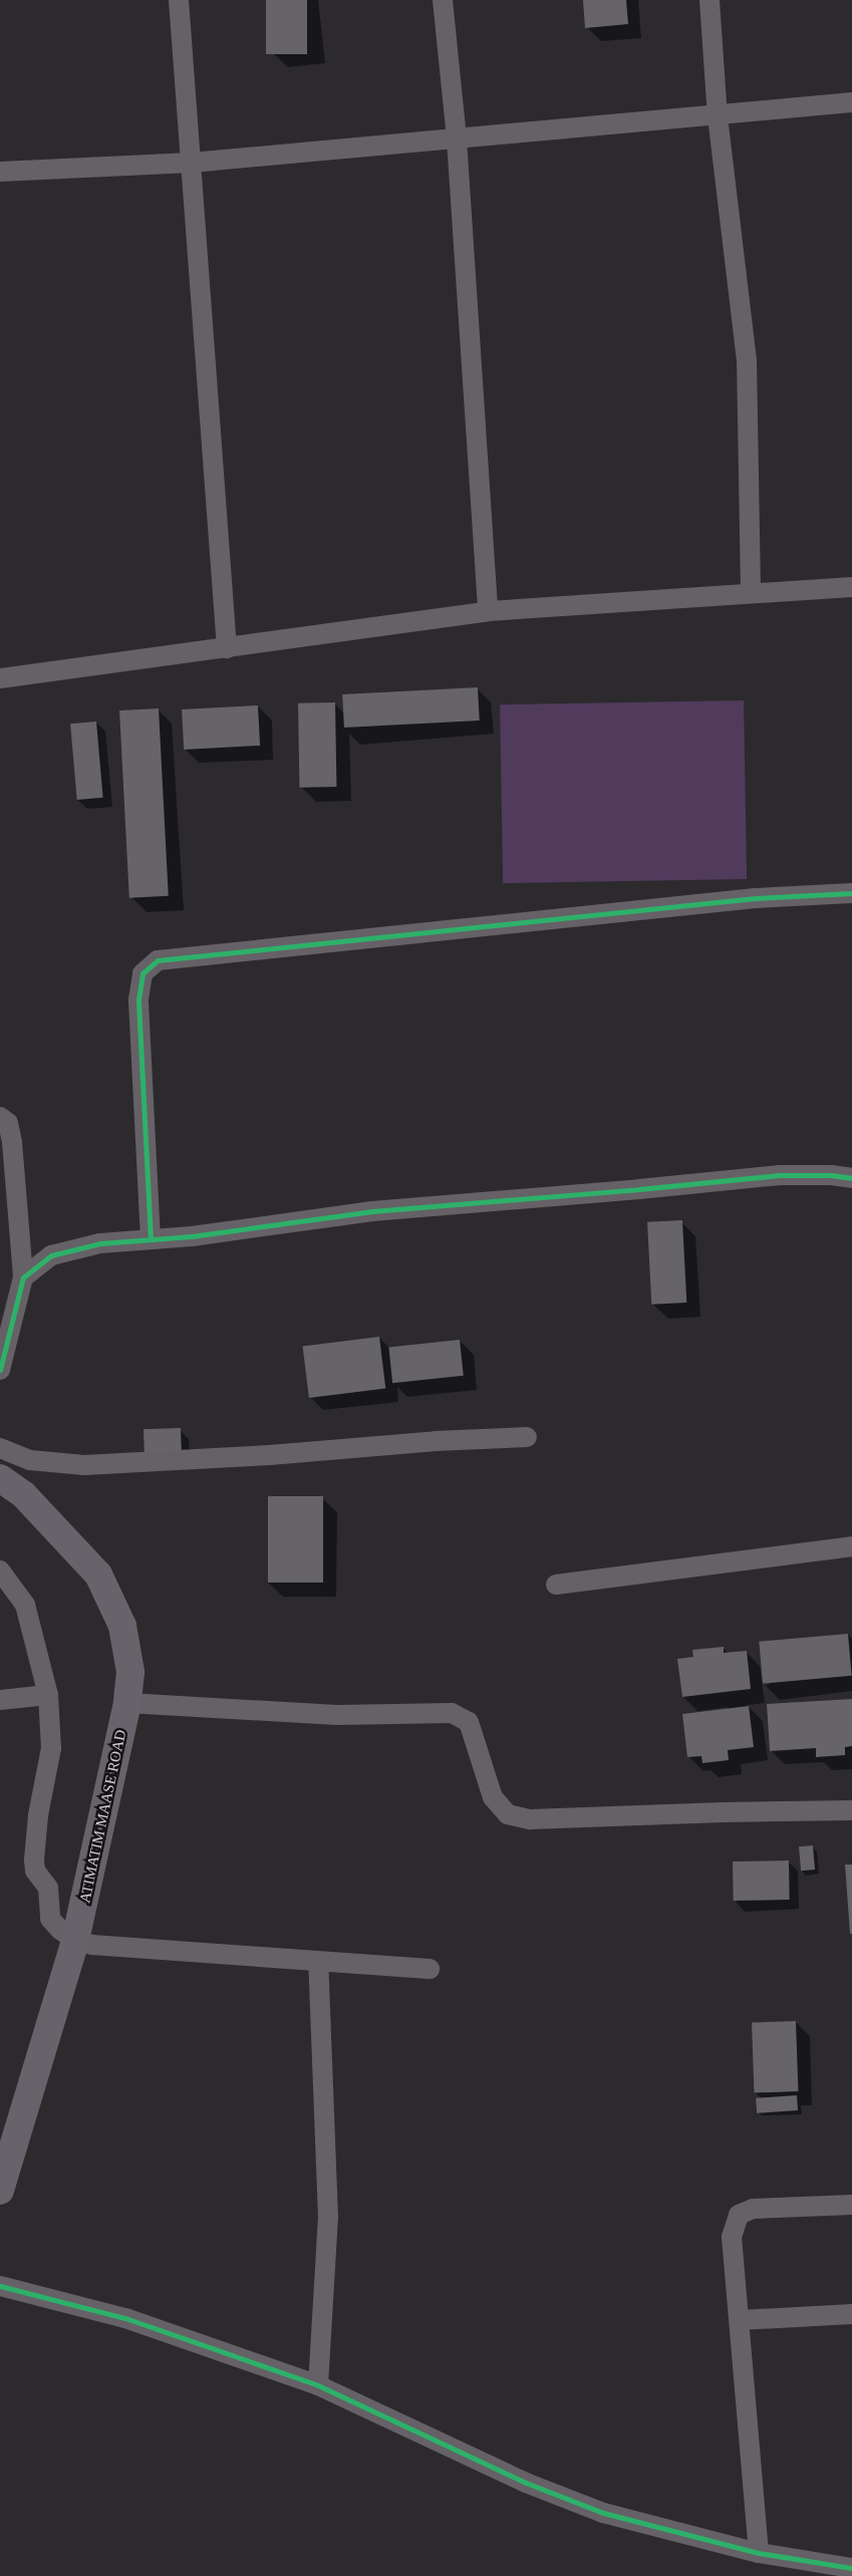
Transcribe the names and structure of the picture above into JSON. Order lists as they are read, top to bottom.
{
  "streets": {
    "main road": ["ATIMATIM MAASE ROAD"]
  }
}
